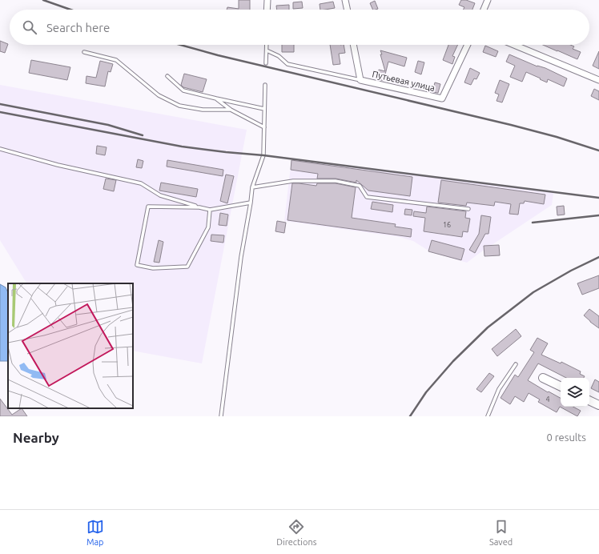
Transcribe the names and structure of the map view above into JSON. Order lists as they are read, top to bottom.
{
  "streets": {
    "street": ["Путьевая улица"]
  },
  "house_numbers": ["16", "4"],
  "page": {
    "search": "Search here",
    "heading": ["Nearby", "0 results"],
    "nav": ["Map", "Directions", "Saved"]
  }
}
